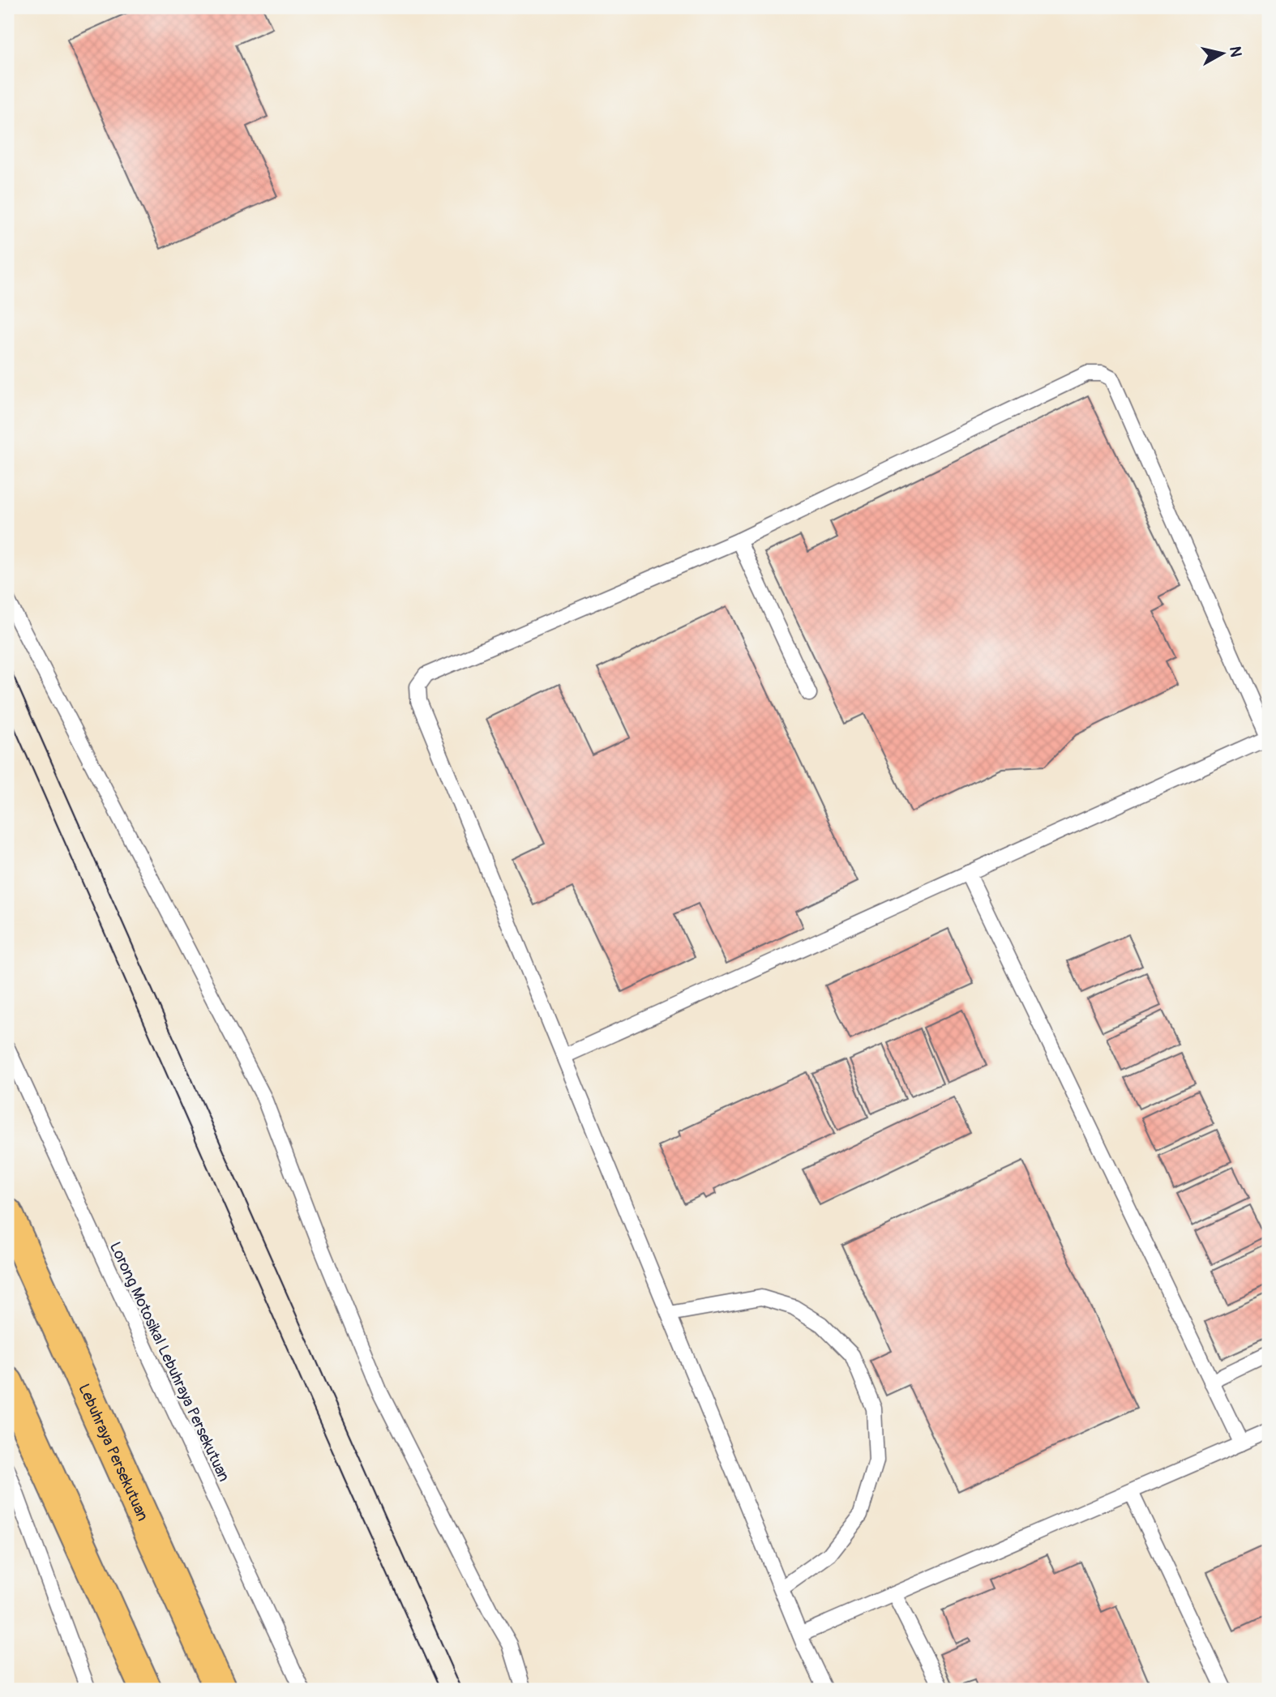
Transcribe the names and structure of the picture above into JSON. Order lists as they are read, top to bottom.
{
  "streets": {
    "highway": ["Lebuhraya Persekutuan"],
    "lane": ["Lorong Motosikal Lebuhraya Persekutuan"]
  },
  "north": "right"
}
